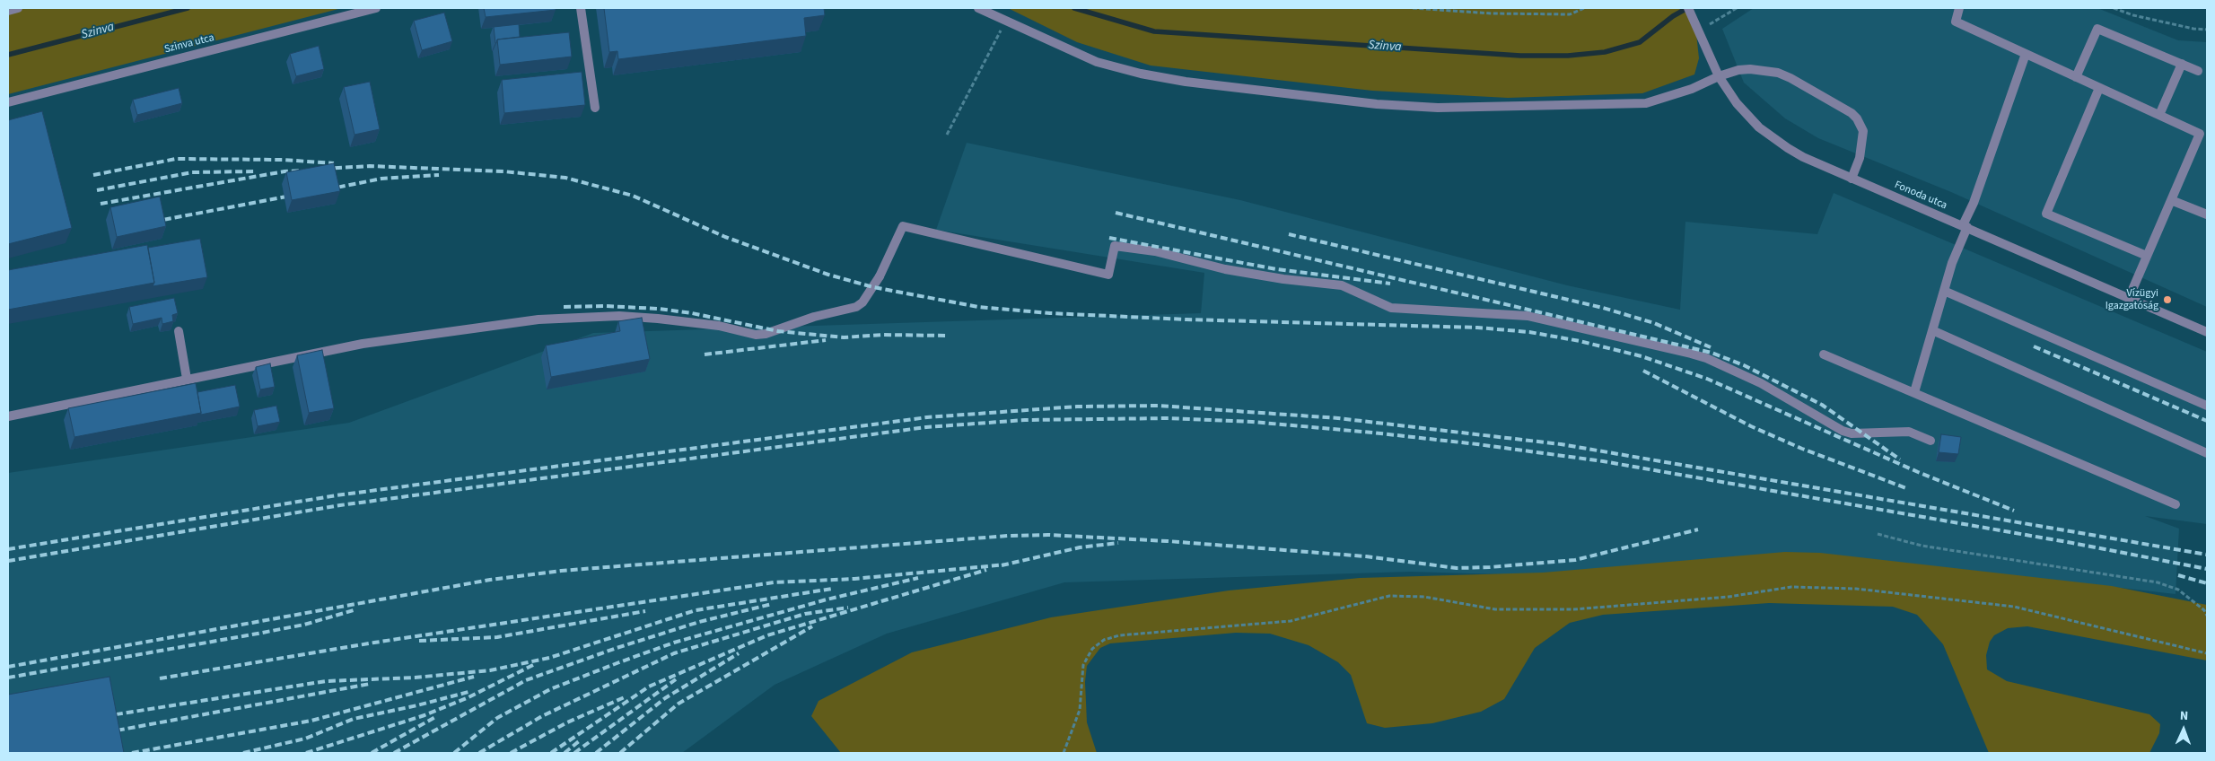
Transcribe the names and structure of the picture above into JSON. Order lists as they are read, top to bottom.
{
  "streets": {
    "street": ["Szinva utca", "Fonoda utca"]
  },
  "water": ["Szinva"],
  "places": ["Vízügyi Igazgatóság"],
  "north": "top"
}
